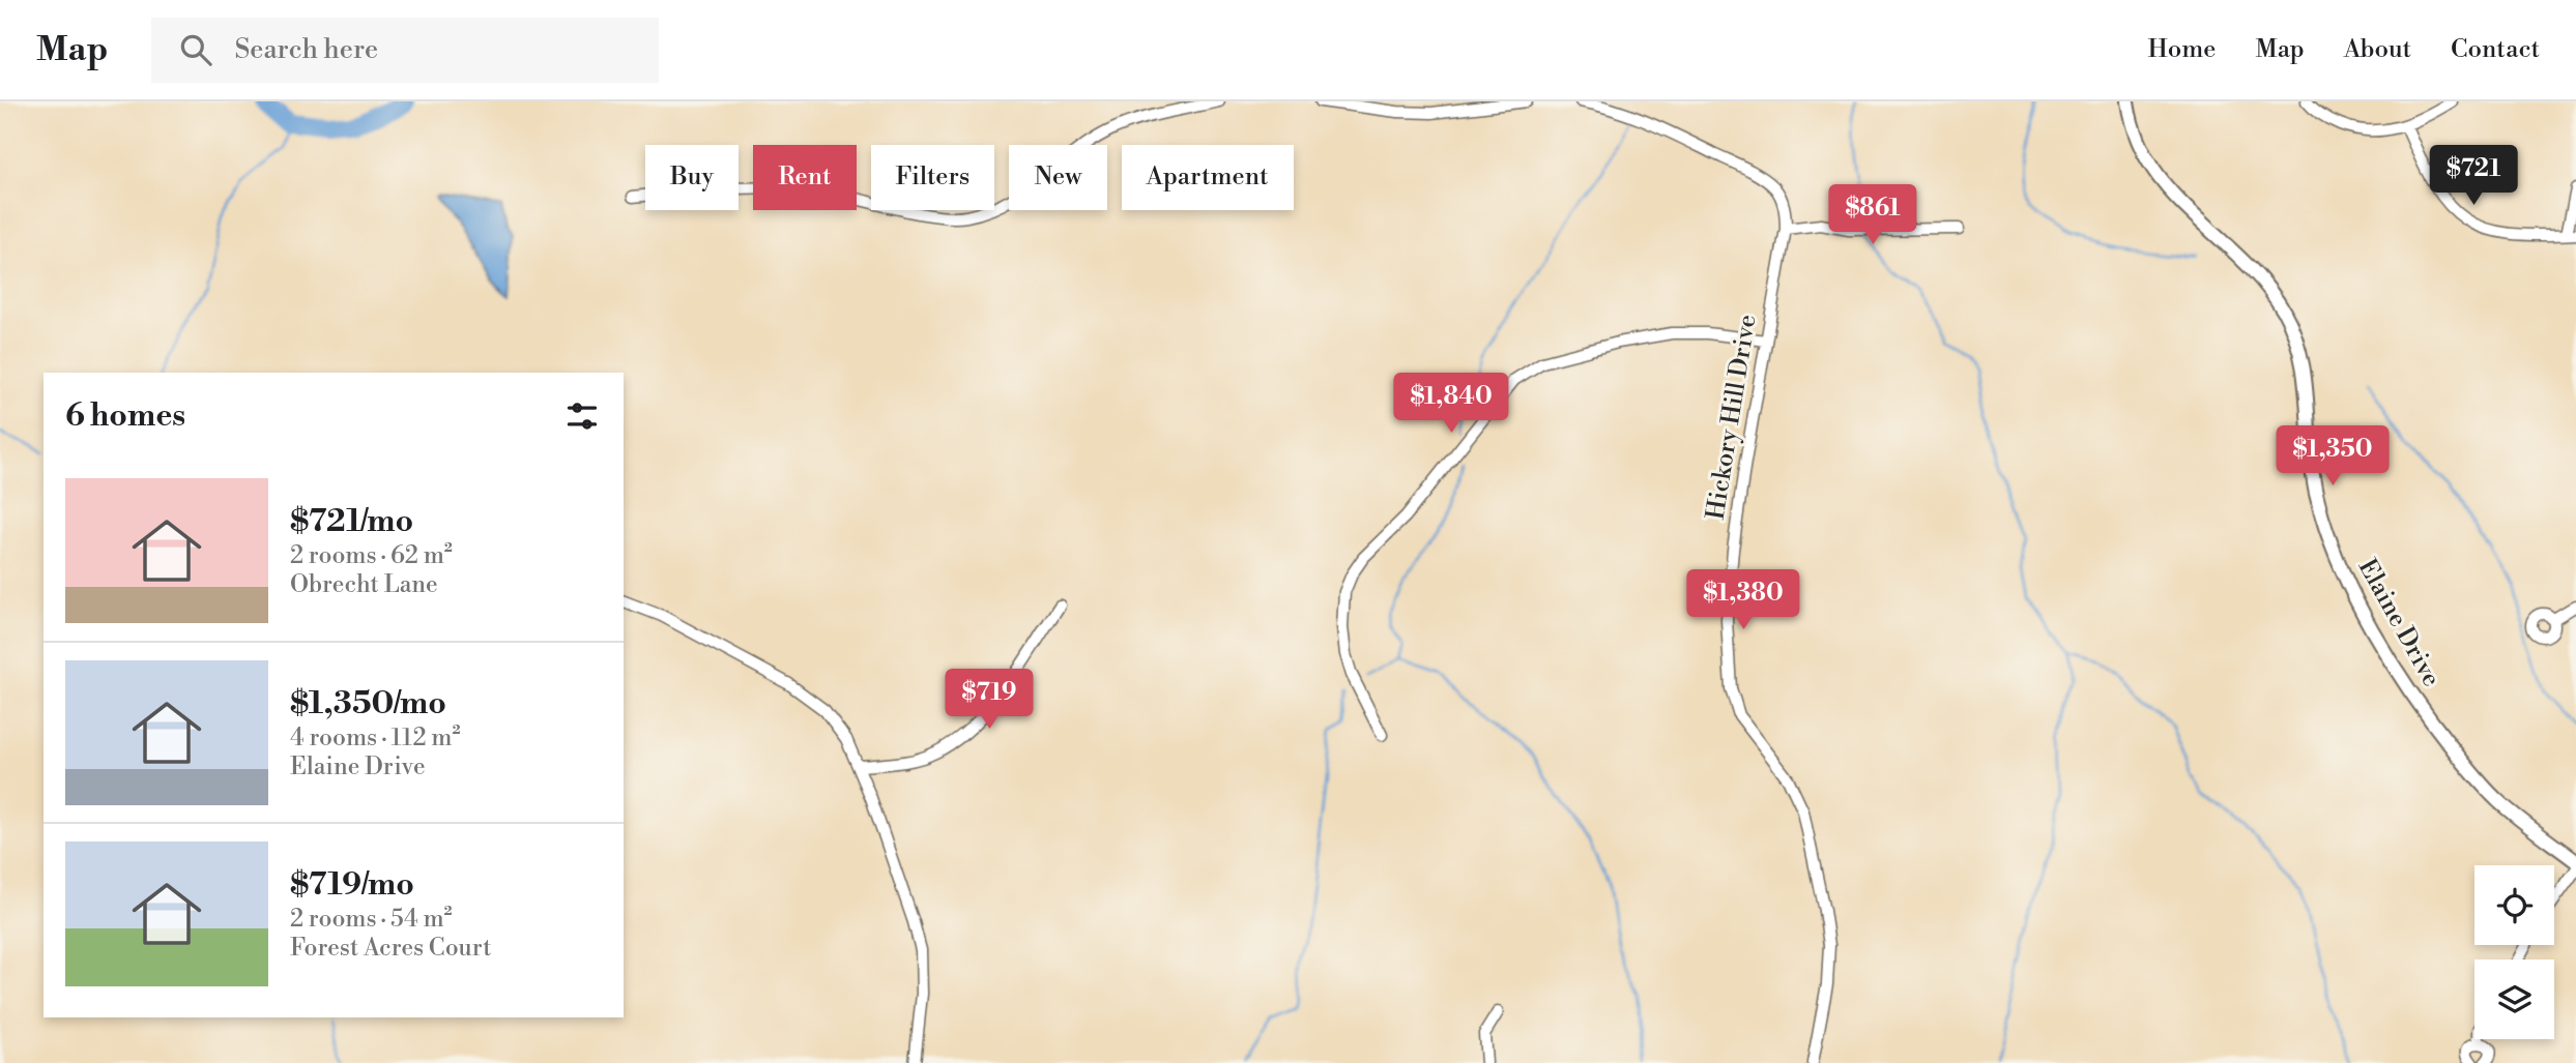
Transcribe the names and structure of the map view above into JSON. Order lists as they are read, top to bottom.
{
  "streets": {
    "street": ["Hickory Hill Drive", "Elaine Drive"]
  },
  "page": {
    "header": "Map",
    "search": "Search here",
    "nav": [
      "Home",
      "Map",
      "About",
      "Contact"
    ],
    "price": [
      "$721",
      "$861",
      "$1,840",
      "$1,350",
      "$1,380",
      "$719"
    ],
    "chip": [
      "Buy",
      "Rent",
      "Filters",
      "New",
      "Apartment"
    ],
    "heading": "6 homes",
    "list": [
      {
        "name": "$721/mo",
        "note": "2 rooms · 62 m² · Obrecht Lane"
      },
      {
        "name": "$1,350/mo",
        "note": "4 rooms · 112 m² · Elaine Drive"
      },
      {
        "name": "$719/mo",
        "note": "2 rooms · 54 m² · Forest Acres Court"
      }
    ]
  }
}
